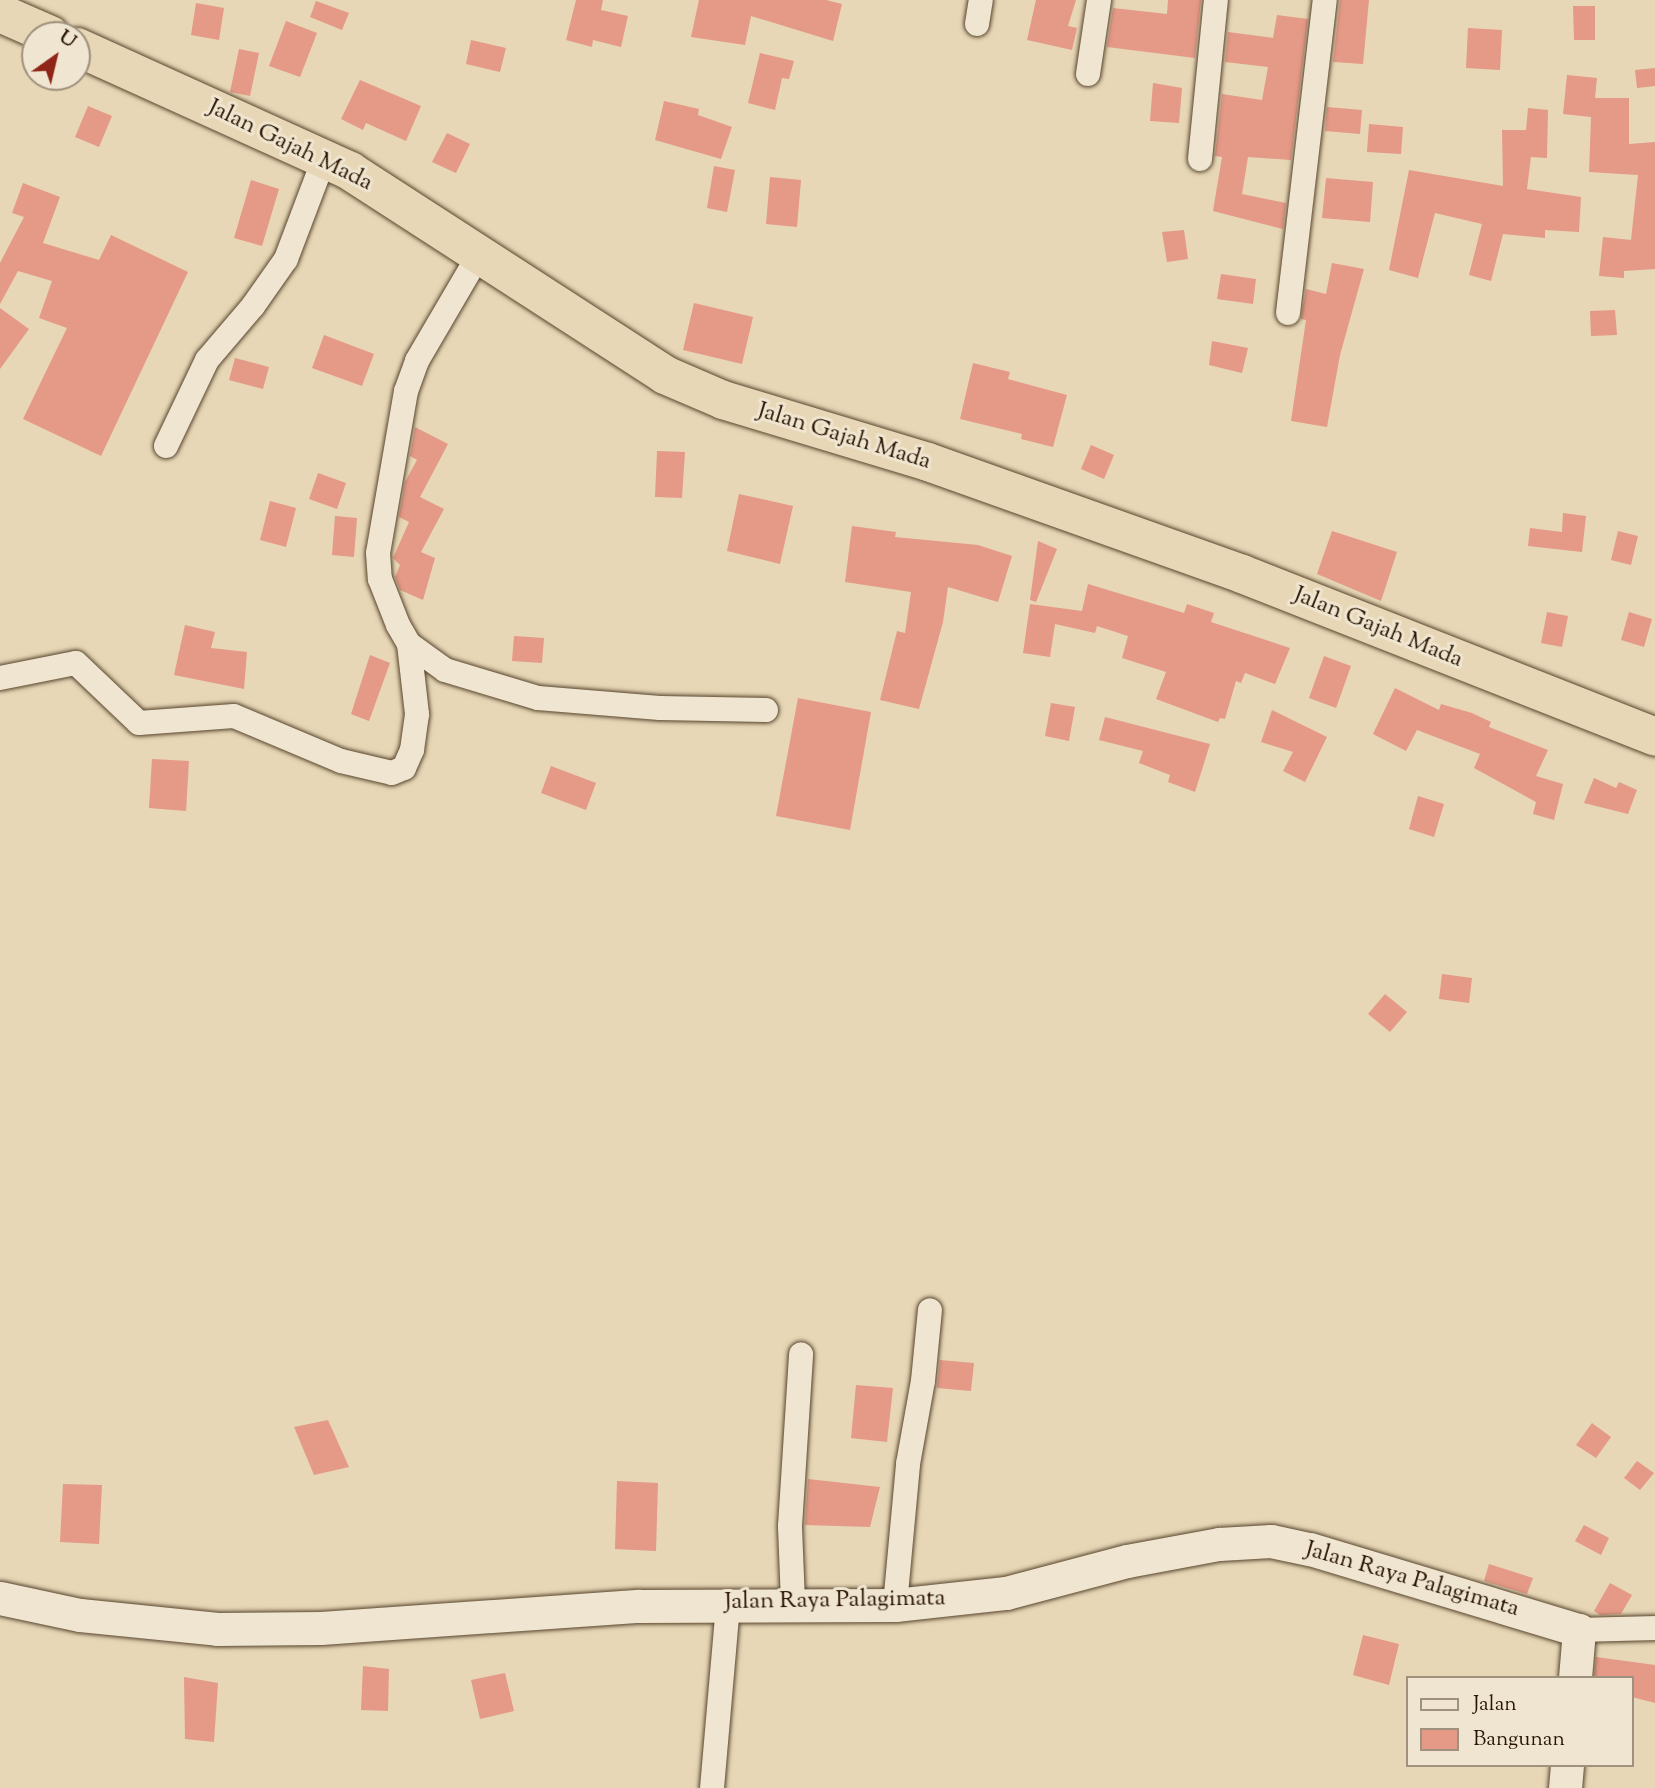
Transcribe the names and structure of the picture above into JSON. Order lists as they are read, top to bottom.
{
  "streets": {
    "highway": ["Jalan Gajah Mada"],
    "street": ["Jalan Raya Palagimata"]
  },
  "legend": ["Jalan", "Bangunan"],
  "north": "top right"
}
